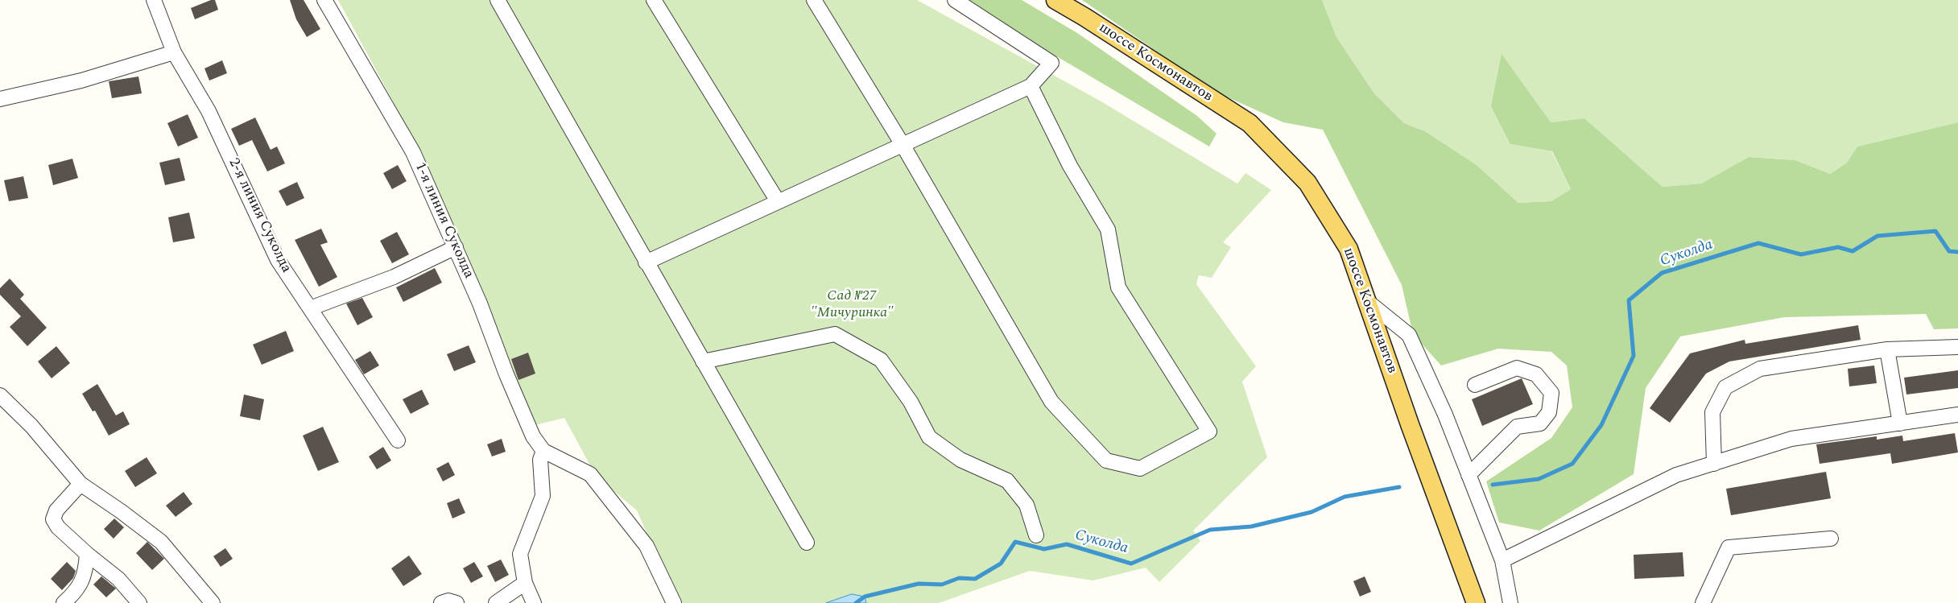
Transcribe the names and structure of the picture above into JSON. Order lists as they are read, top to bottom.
{
  "streets": {
    "main road": ["шоссе Космонавтов"],
    "street": ["2-я линия Суколда", "1-я линия Суколда"]
  },
  "water": ["Суколда"],
  "parks": ["Сад №27 \"Мичуринка\""]
}
